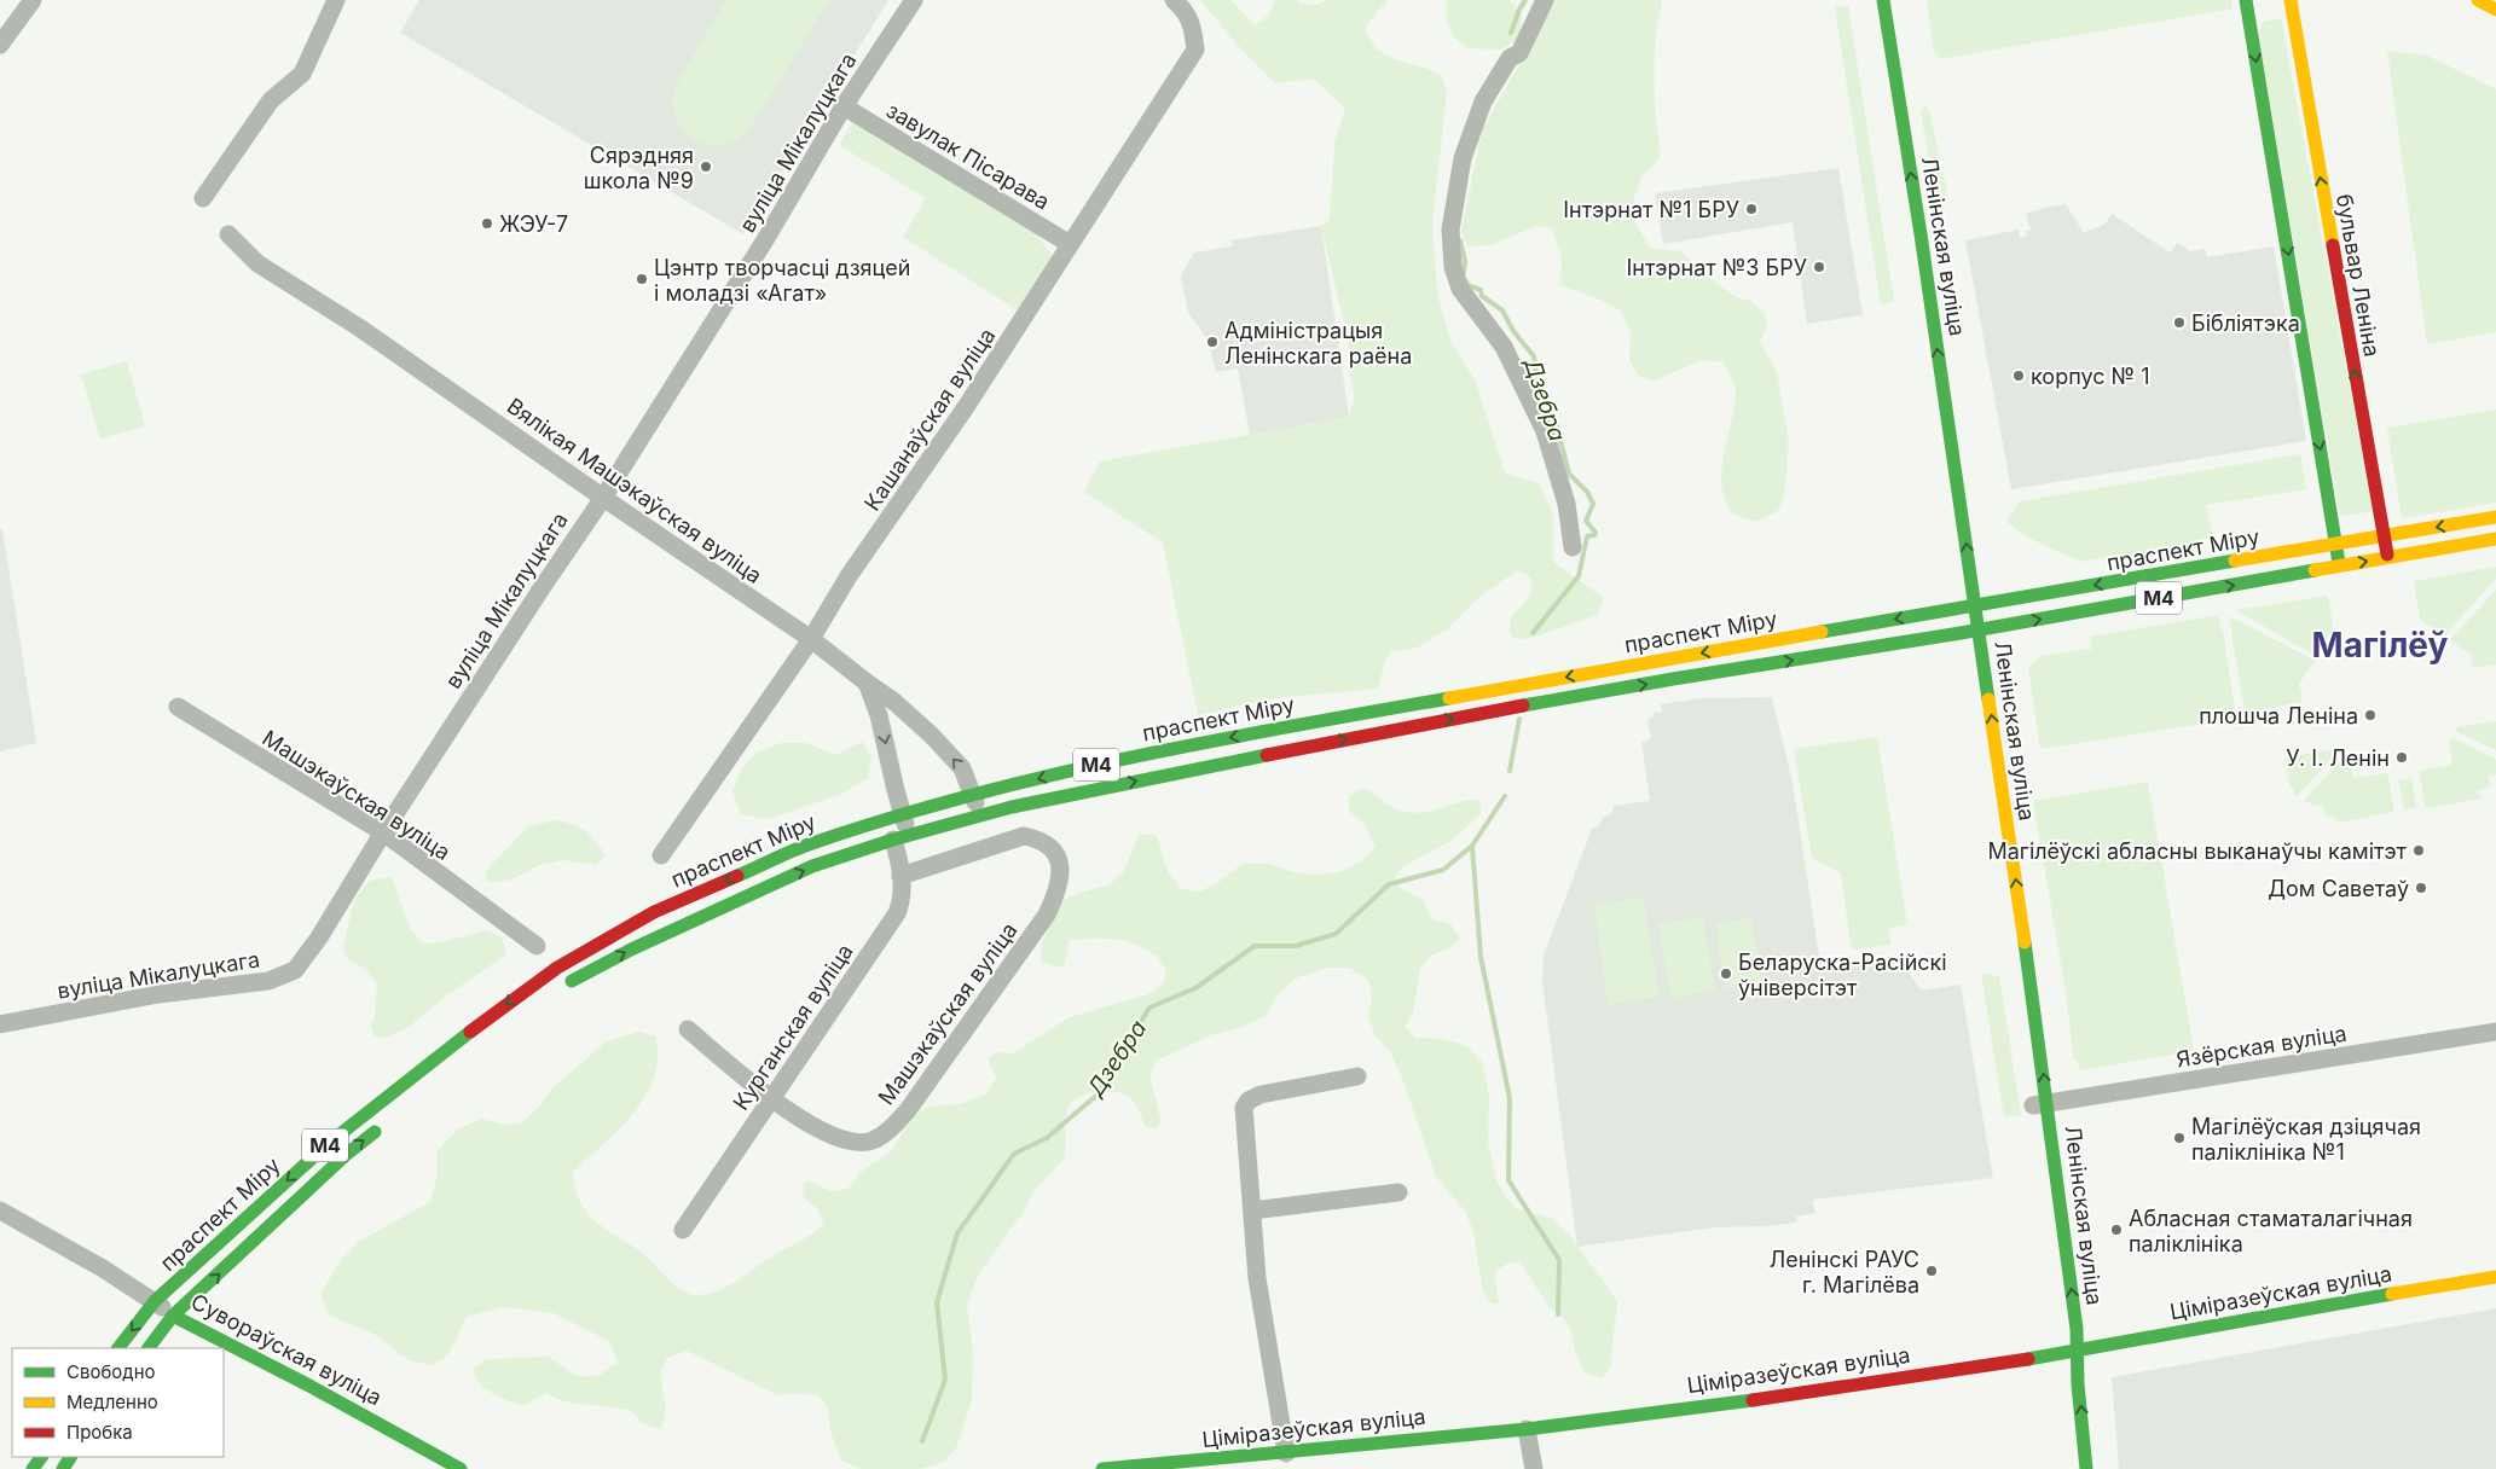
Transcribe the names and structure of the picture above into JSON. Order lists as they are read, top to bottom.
{
  "streets": {
    "main road": [
      "Ленінская вуліца",
      "бульвар Леніна",
      "праспект Міру",
      "М4",
      "Ціміразеўская вуліца",
      "Сувораўская вуліца"
    ],
    "street": [
      "вуліца Мікалуцкага",
      "завулак Пісарава",
      "Кашанаўская вуліца",
      "Вялікая Машэкаўская вуліца",
      "Машэкаўская вуліца",
      "Курганская вуліца",
      "Язёрская вуліца"
    ]
  },
  "crossings": [
    ["вуліца Мікалуцкага", "завулак Пісарава"],
    ["вуліца Мікалуцкага", "Вялікая Машэкаўская вуліца"],
    ["вуліца Мікалуцкага", "Машэкаўская вуліца"],
    ["завулак Пісарава", "Кашанаўская вуліца"],
    ["Ленінская вуліца", "праспект Міру"],
    ["Ленінская вуліца", "Язёрская вуліца"],
    ["Ленінская вуліца", "Ціміразеўская вуліца"],
    ["бульвар Леніна", "праспект Міру"],
    ["Кашанаўская вуліца", "Вялікая Машэкаўская вуліца"],
    ["Вялікая Машэкаўская вуліца", "праспект Міру"],
    ["Вялікая Машэкаўская вуліца", "Курганская вуліца"],
    ["праспект Міру", "Курганская вуліца"],
    ["праспект Міру", "Сувораўская вуліца"],
    ["Машэкаўская вуліца", "Курганская вуліца"]
  ],
  "one_way": ["Ленінская вуліца"],
  "districts": ["Магілёў"],
  "water": ["Дзебра"],
  "places": [
    "Сярэдняя школа №9",
    "Інтэрнат №1 БРУ",
    "ЖЭУ-7",
    "Інтэрнат №3 БРУ",
    "Цэнтр творчасці дзяцей і моладзі «Агат»",
    "Бібліятэка",
    "Адміністрацыя Ленінскага раёна",
    "корпус № 1",
    "плошча Леніна",
    "У. І. Ленін",
    "Магілёўскі абласны выканаўчы камітэт",
    "Дом Саветаў",
    "Беларуска-Расійскі ўніверсітэт",
    "Магілёўская дзіцячая паліклініка №1",
    "Абласная стаматалагічная паліклініка",
    "Ленінскі РАУС г. Магілёва"
  ],
  "legend": ["Свободно", "Медленно", "Пробка"]
}
